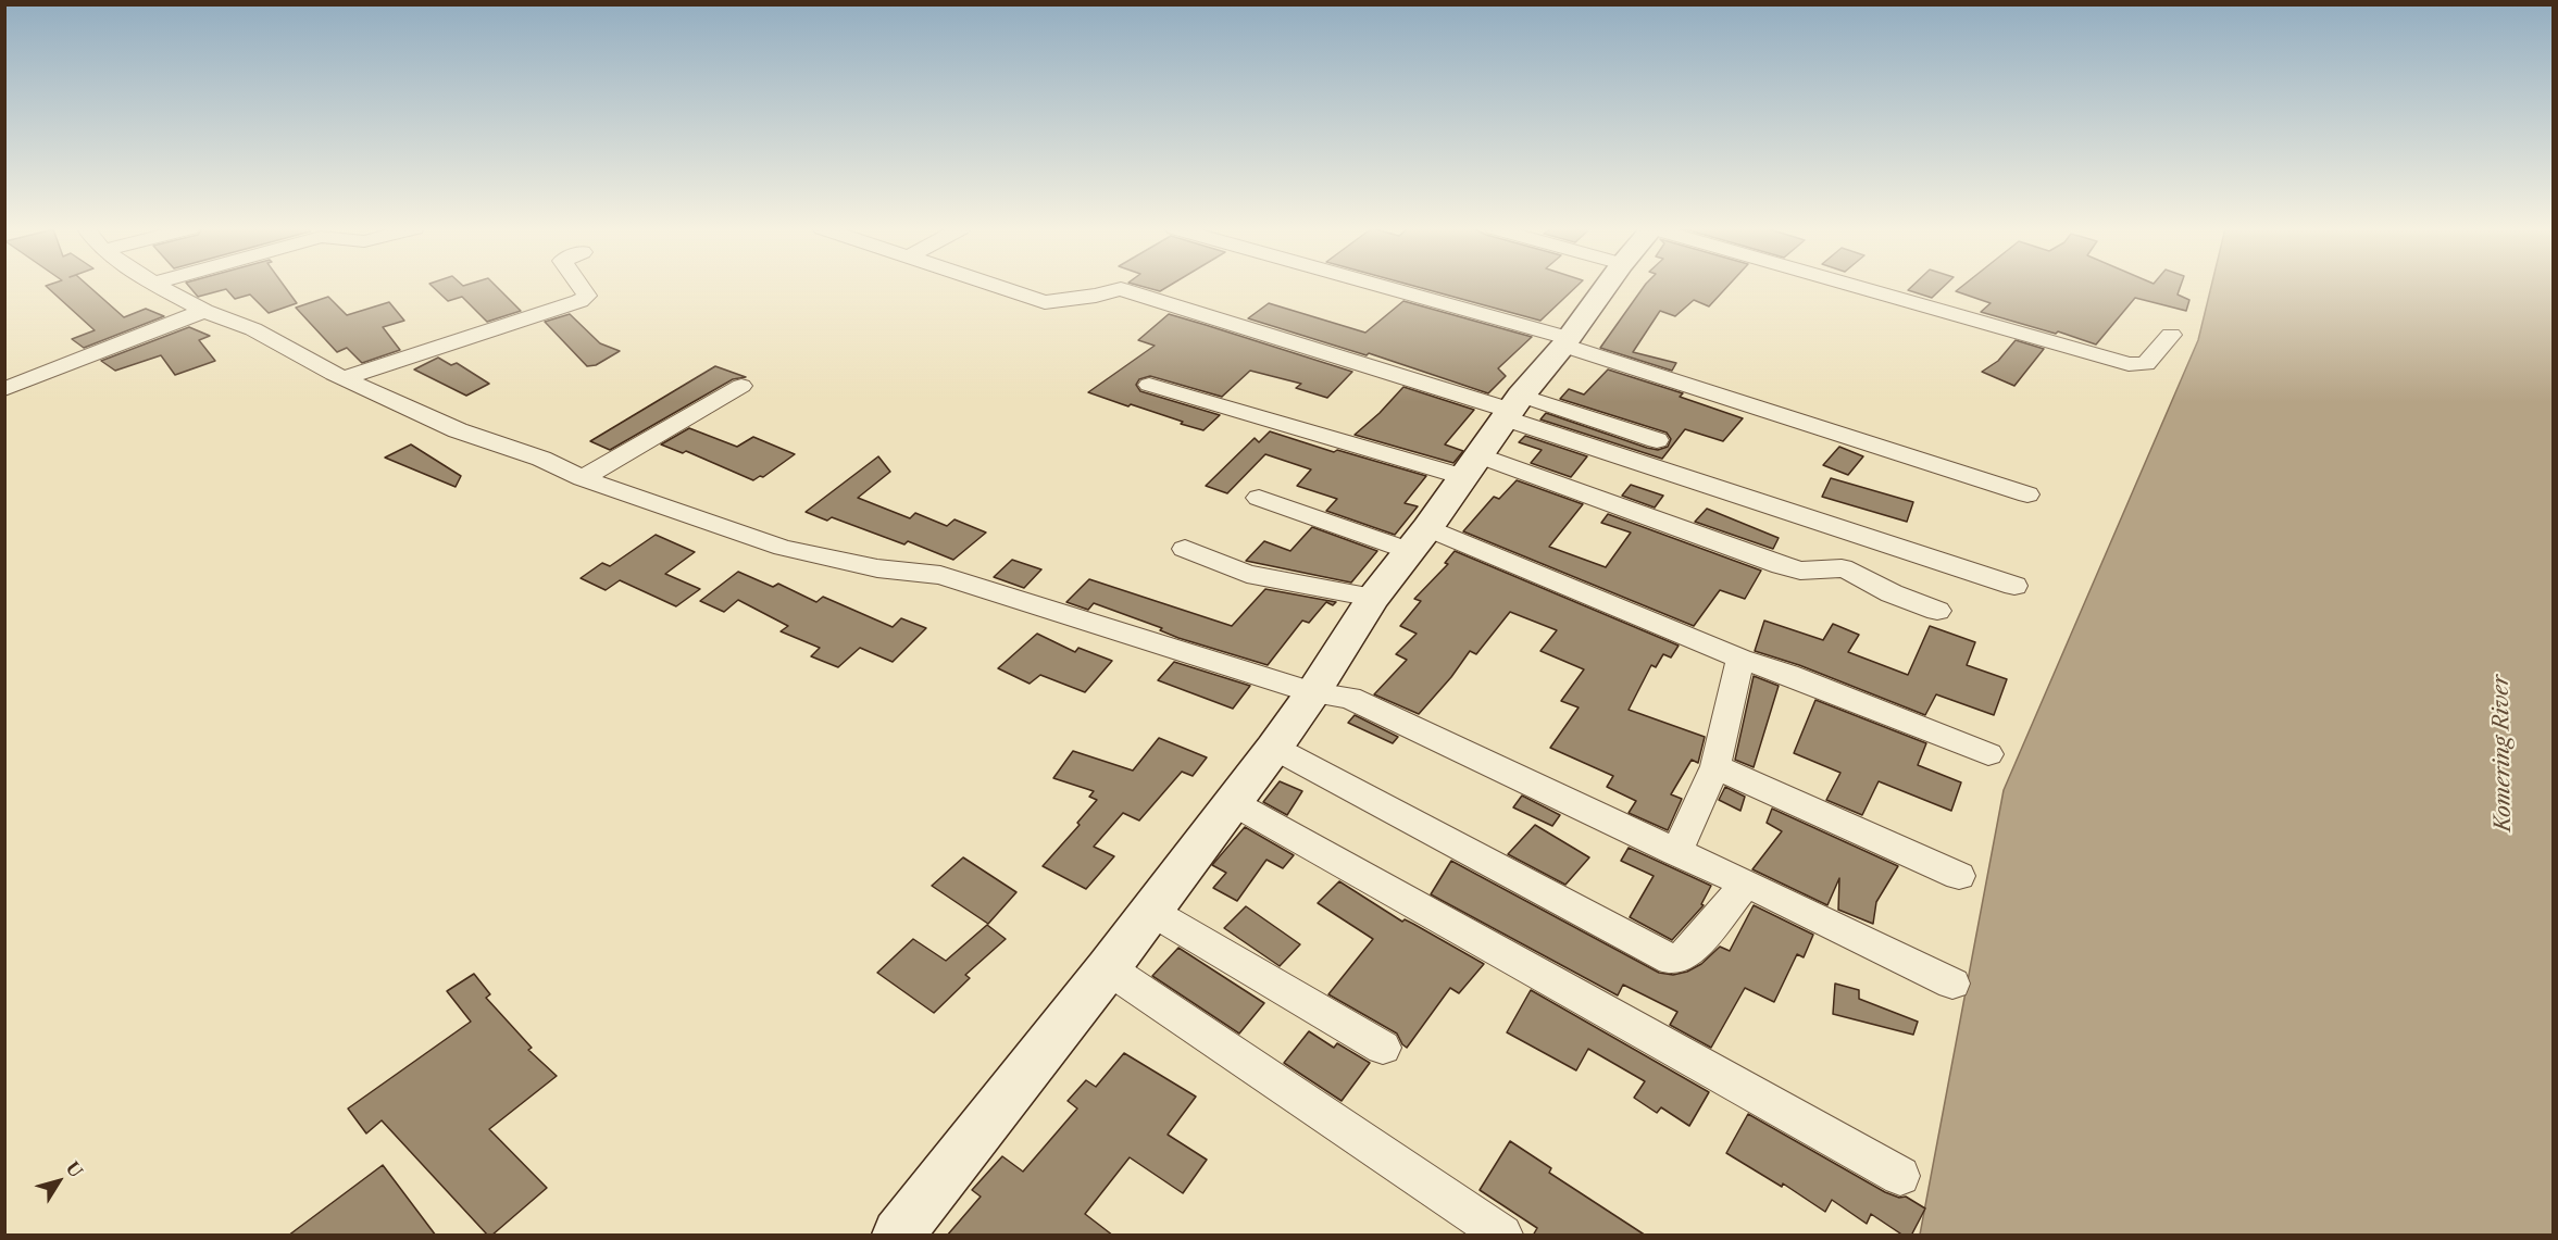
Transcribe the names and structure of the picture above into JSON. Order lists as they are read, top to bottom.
{
  "water": ["Komering River"],
  "north": "top right"
}
